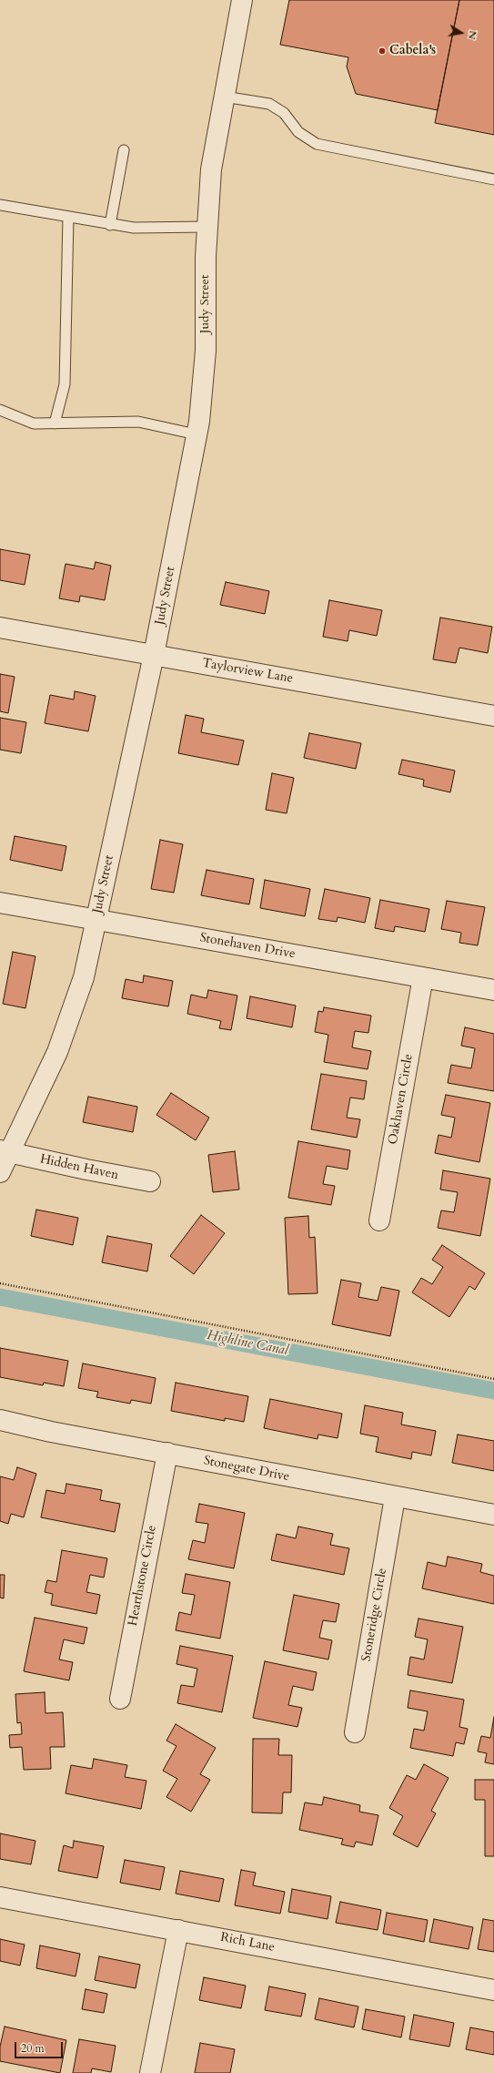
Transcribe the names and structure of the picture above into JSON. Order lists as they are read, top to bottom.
{
  "streets": {
    "street": [
      "Judy Street",
      "Taylorview Lane",
      "Stonehaven Drive",
      "Oakhaven Circle",
      "Hidden Haven",
      "Stonegate Drive",
      "Hearthstone Circle",
      "Stoneridge Circle",
      "Rich Lane"
    ]
  },
  "crossings": [
    ["Judy Street", "Taylorview Lane"],
    ["Judy Street", "Stonehaven Drive"],
    ["Judy Street", "Hidden Haven"],
    ["Stonehaven Drive", "Oakhaven Circle"],
    ["Stonegate Drive", "Hearthstone Circle"],
    ["Stonegate Drive", "Stoneridge Circle"]
  ],
  "water": ["Highline Canal"],
  "places": ["Cabela's"],
  "scale_bar": "20 m",
  "north": "right"
}
